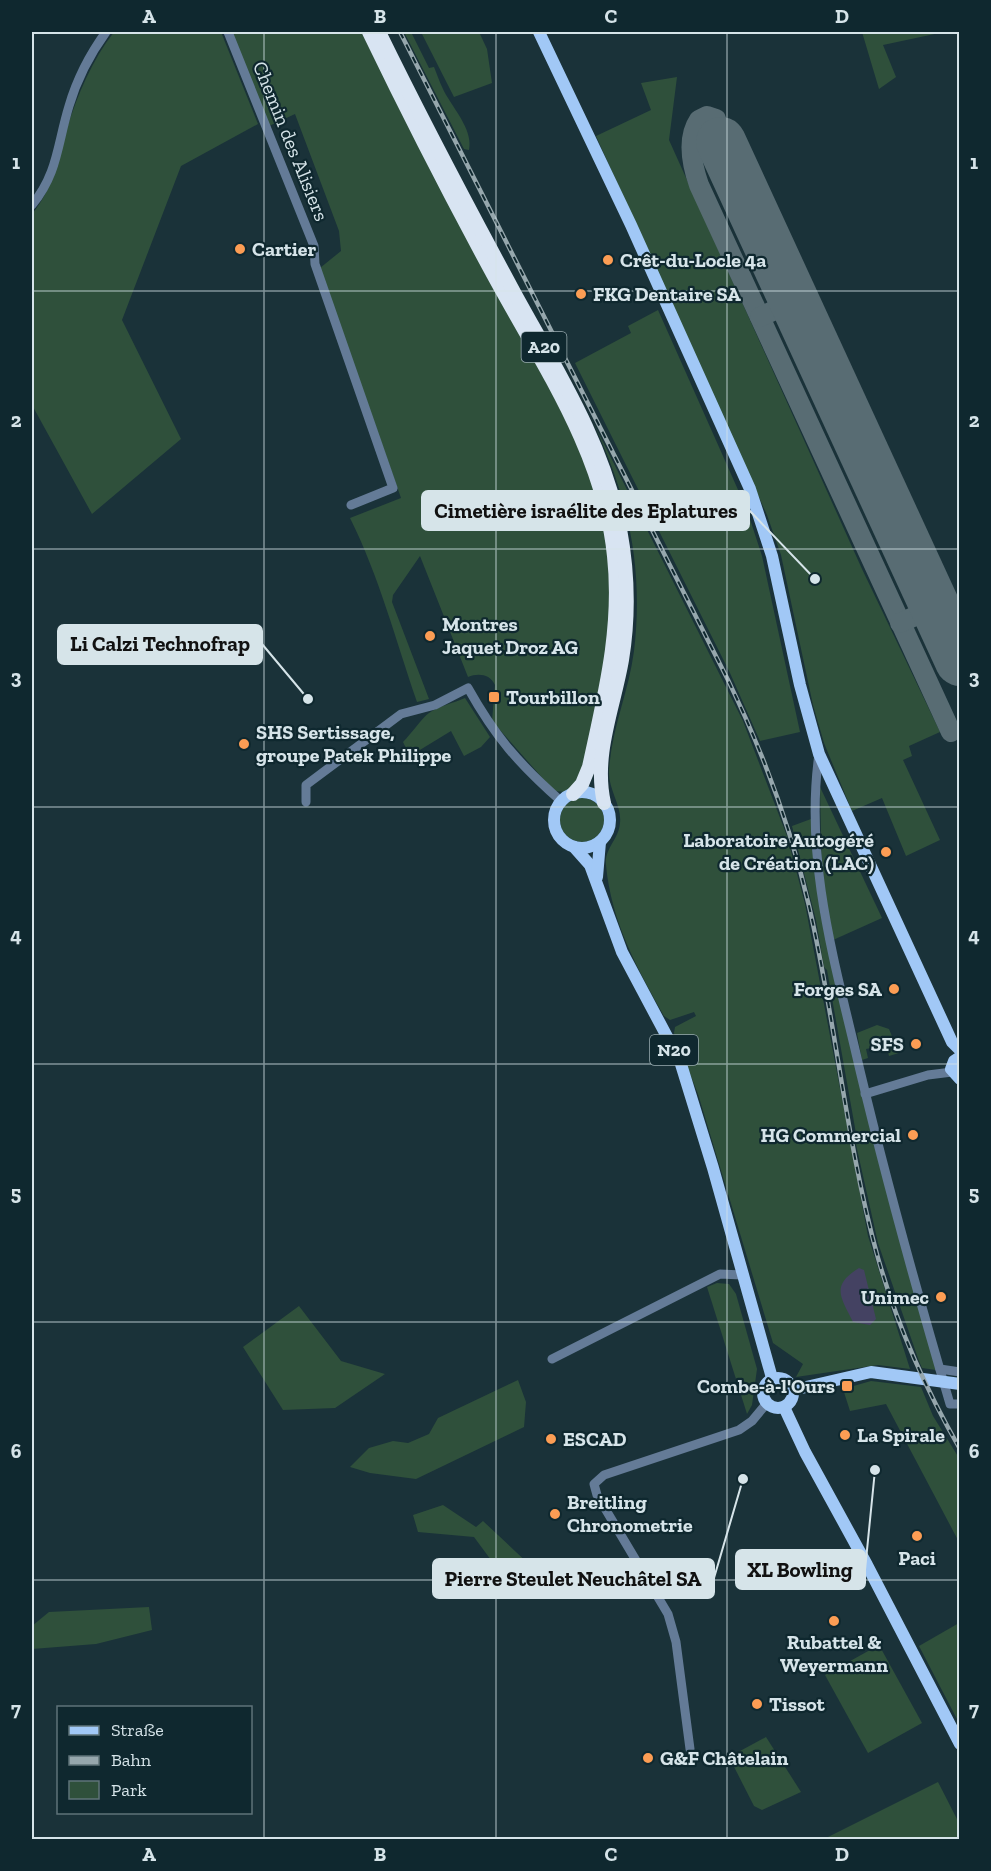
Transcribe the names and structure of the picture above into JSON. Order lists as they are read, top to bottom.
{
  "streets": {
    "highway": ["A20"],
    "main road": ["N20"],
    "street": ["Chemin des Alisiers"]
  },
  "crossings": [
    ["A20", "N20"]
  ],
  "places": {
    "other": [
      "Cartier",
      "Crêt-du-Locle 4a",
      "FKG Dentaire SA",
      "Cimetière israélite des Eplatures",
      "Montres Jaquet Droz AG",
      "Li Calzi Technofrap",
      "SHS Sertissage, groupe Patek Philippe",
      "Laboratoire Autogéré de Création (LAC)",
      "Forges SA",
      "SFS",
      "HG Commercial",
      "Unimec",
      "La Spirale",
      "ESCAD",
      "XL Bowling",
      "Pierre Steulet Neuchâtel SA",
      "Breitling Chronometrie",
      "Paci",
      "Rubattel & Weyermann",
      "Tissot",
      "G&F Châtelain"
    ],
    "transit": ["Tourbillon", "Combe-à-l'Ours"]
  },
  "legend": ["Straße", "Bahn", "Park"],
  "grid": {
    "columns": [
      "A",
      "B",
      "C",
      "D"
    ],
    "rows": [
      "1",
      "2",
      "3",
      "4",
      "5",
      "6",
      "7"
    ]
  }
}
